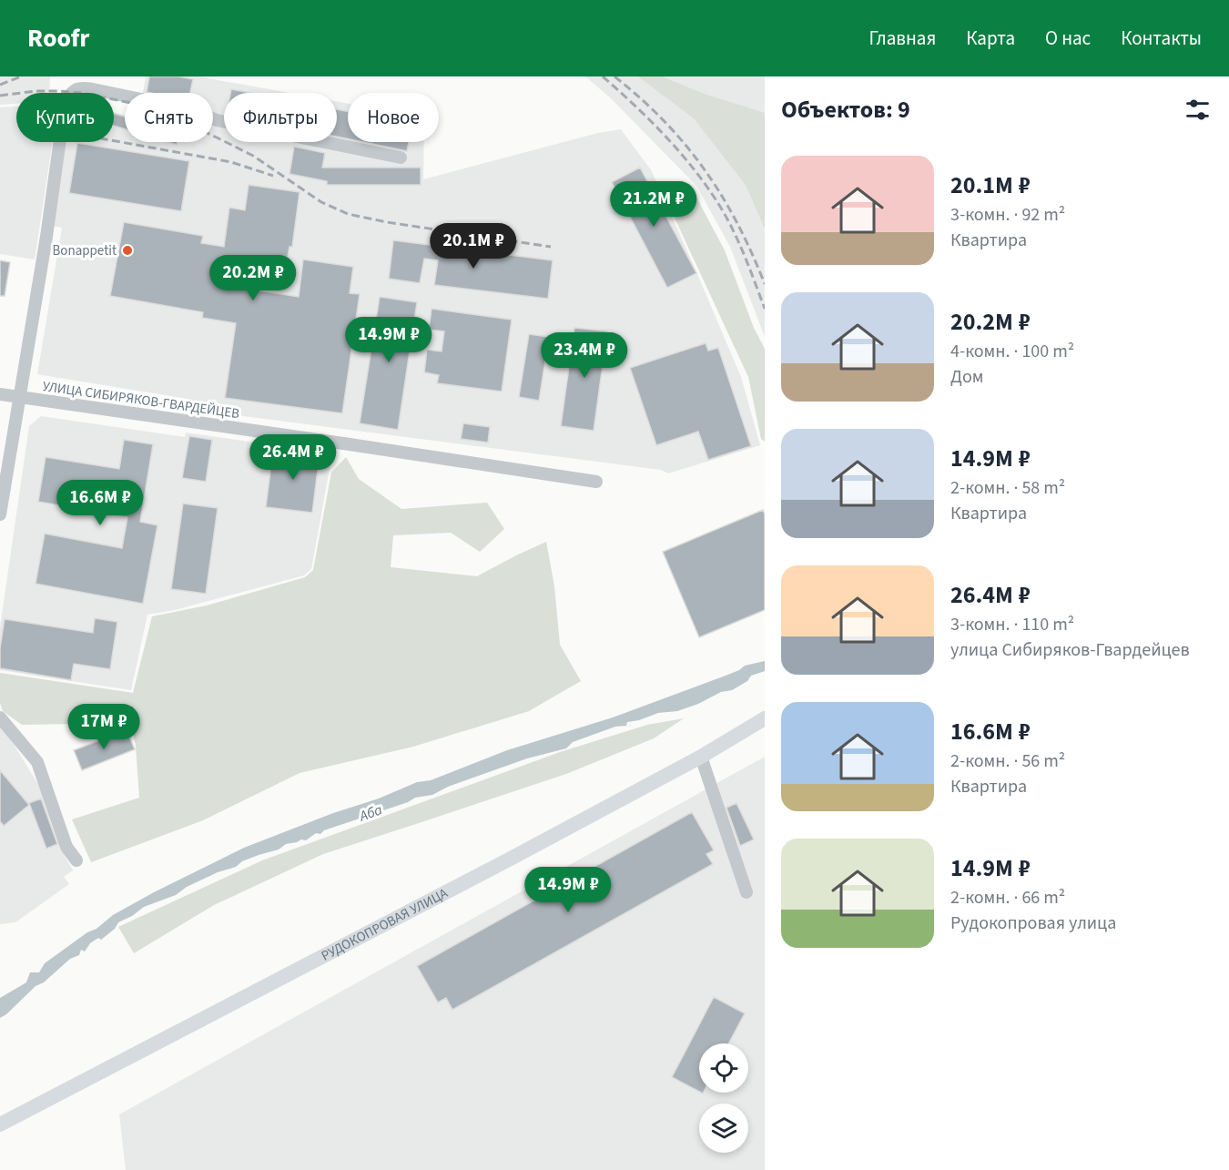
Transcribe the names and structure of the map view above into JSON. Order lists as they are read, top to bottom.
{
  "streets": {
    "main road": ["РУДОКОПРОВАЯ УЛИЦА"],
    "street": ["УЛИЦА СИБИРЯКОВ-ГВАРДЕЙЦЕВ"]
  },
  "water": ["Аба"],
  "places": ["Bonappetit"],
  "page": {
    "header": "Roofr",
    "nav": [
      "Главная",
      "Карта",
      "О нас",
      "Контакты"
    ],
    "heading": "Объектов: 9",
    "chip": [
      "Купить",
      "Снять",
      "Фильтры",
      "Новое"
    ],
    "list": [
      {
        "name": "20.1M ₽",
        "note": "3-комн. · 92 m² · Квартира"
      },
      {
        "name": "20.2M ₽",
        "note": "4-комн. · 100 m² · Дом"
      },
      {
        "name": "14.9M ₽",
        "note": "2-комн. · 58 m² · Квартира"
      },
      {
        "name": "26.4M ₽",
        "note": "3-комн. · 110 m² · улица Сибиряков-Гвардейцев"
      },
      {
        "name": "16.6M ₽",
        "note": "2-комн. · 56 m² · Квартира"
      },
      {
        "name": "14.9M ₽",
        "note": "2-комн. · 66 m² · Рудокопровая улица"
      }
    ],
    "price": [
      "21.2M ₽",
      "20.1M ₽",
      "20.2M ₽",
      "14.9M ₽",
      "23.4M ₽",
      "26.4M ₽",
      "16.6M ₽",
      "17M ₽",
      "14.9M ₽"
    ]
  }
}
